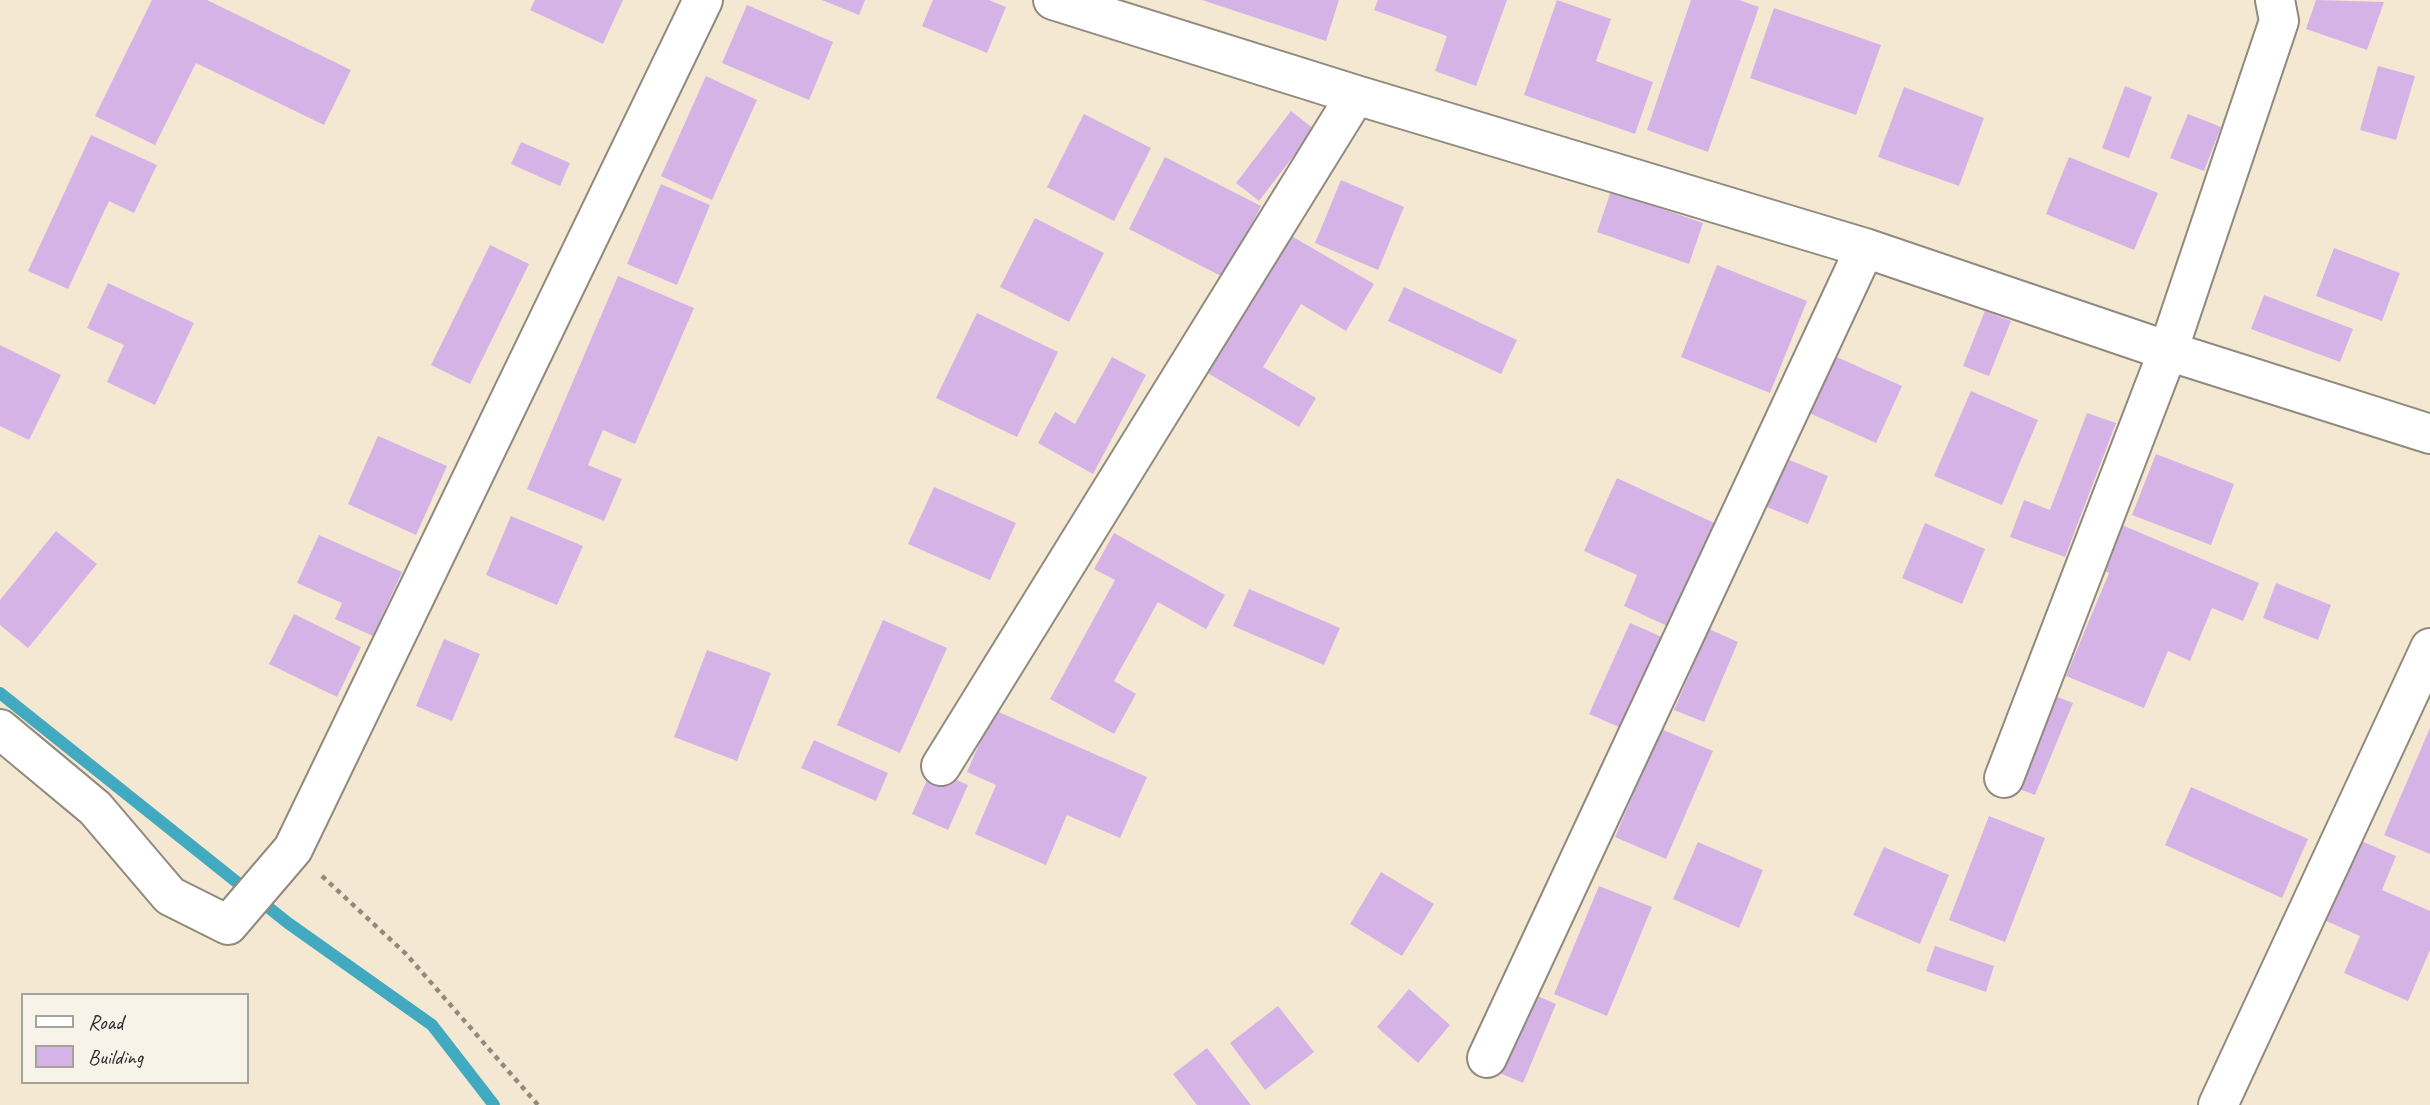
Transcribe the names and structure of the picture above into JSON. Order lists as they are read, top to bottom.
{
  "legend": ["Road", "Building"]
}
